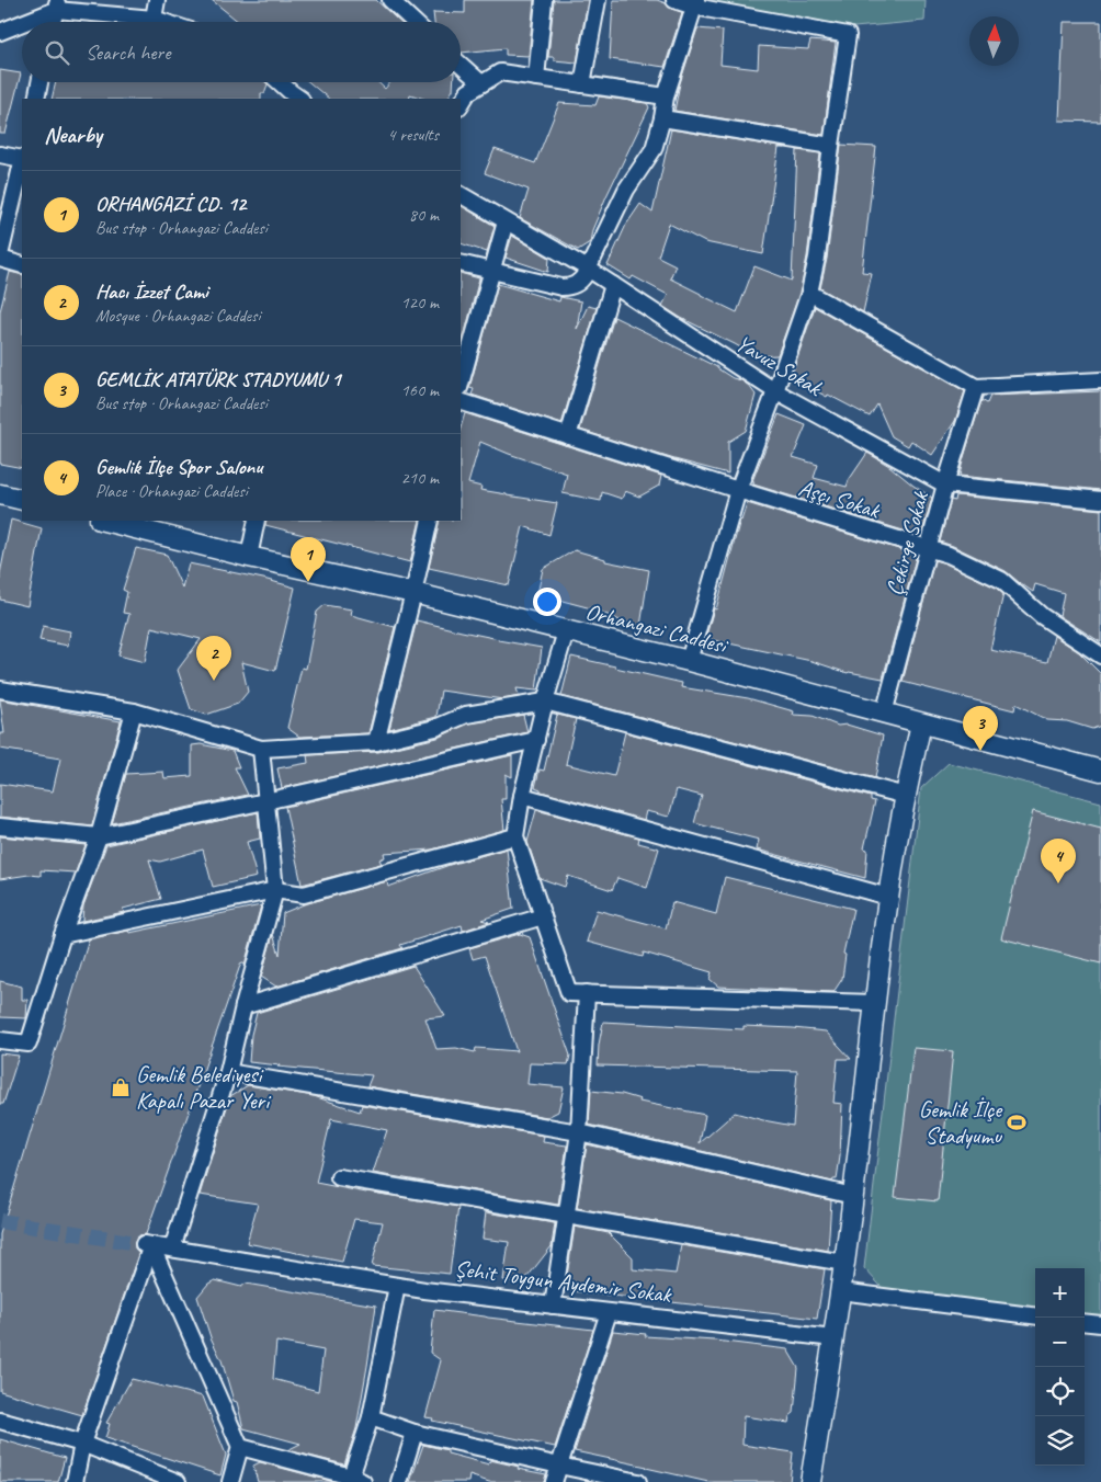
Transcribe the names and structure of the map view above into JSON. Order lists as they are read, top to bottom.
{
  "streets": {
    "street": [
      "Yavuz Sokak",
      "Aşçı Sokak",
      "Çekirge Sokak",
      "Orhangazi Caddesi",
      "Şehit Toygun Aydemir Sokak"
    ]
  },
  "crossings": [
    ["Yavuz Sokak", "Çekirge Sokak"],
    ["Aşçı Sokak", "Çekirge Sokak"],
    ["Çekirge Sokak", "Orhangazi Caddesi"]
  ],
  "places": {
    "shop": ["Gemlik Belediyesi Kapalı Pazar Yeri"],
    "sports": ["Gemlik İlçe Stadyumu"]
  },
  "north": "top",
  "page": {
    "search": "Search here",
    "heading": ["Nearby", "4 results"],
    "list": [
      {
        "mark": "1",
        "name": "ORHANGAZİ CD. 12",
        "note": "Bus stop · Orhangazi Caddesi",
        "value": "80 m"
      },
      {
        "mark": "2",
        "name": "Hacı İzzet Cami",
        "note": "Mosque · Orhangazi Caddesi",
        "value": "120 m"
      },
      {
        "mark": "3",
        "name": "GEMLİK ATATÜRK STADYUMU 1",
        "note": "Bus stop · Orhangazi Caddesi",
        "value": "160 m"
      },
      {
        "mark": "4",
        "name": "Gemlik İlçe Spor Salonu",
        "note": "Place · Orhangazi Caddesi",
        "value": "210 m"
      }
    ],
    "pins": [
      "1",
      "2",
      "3",
      "4"
    ],
    "map_buttons": ["+", "−"]
  }
}
